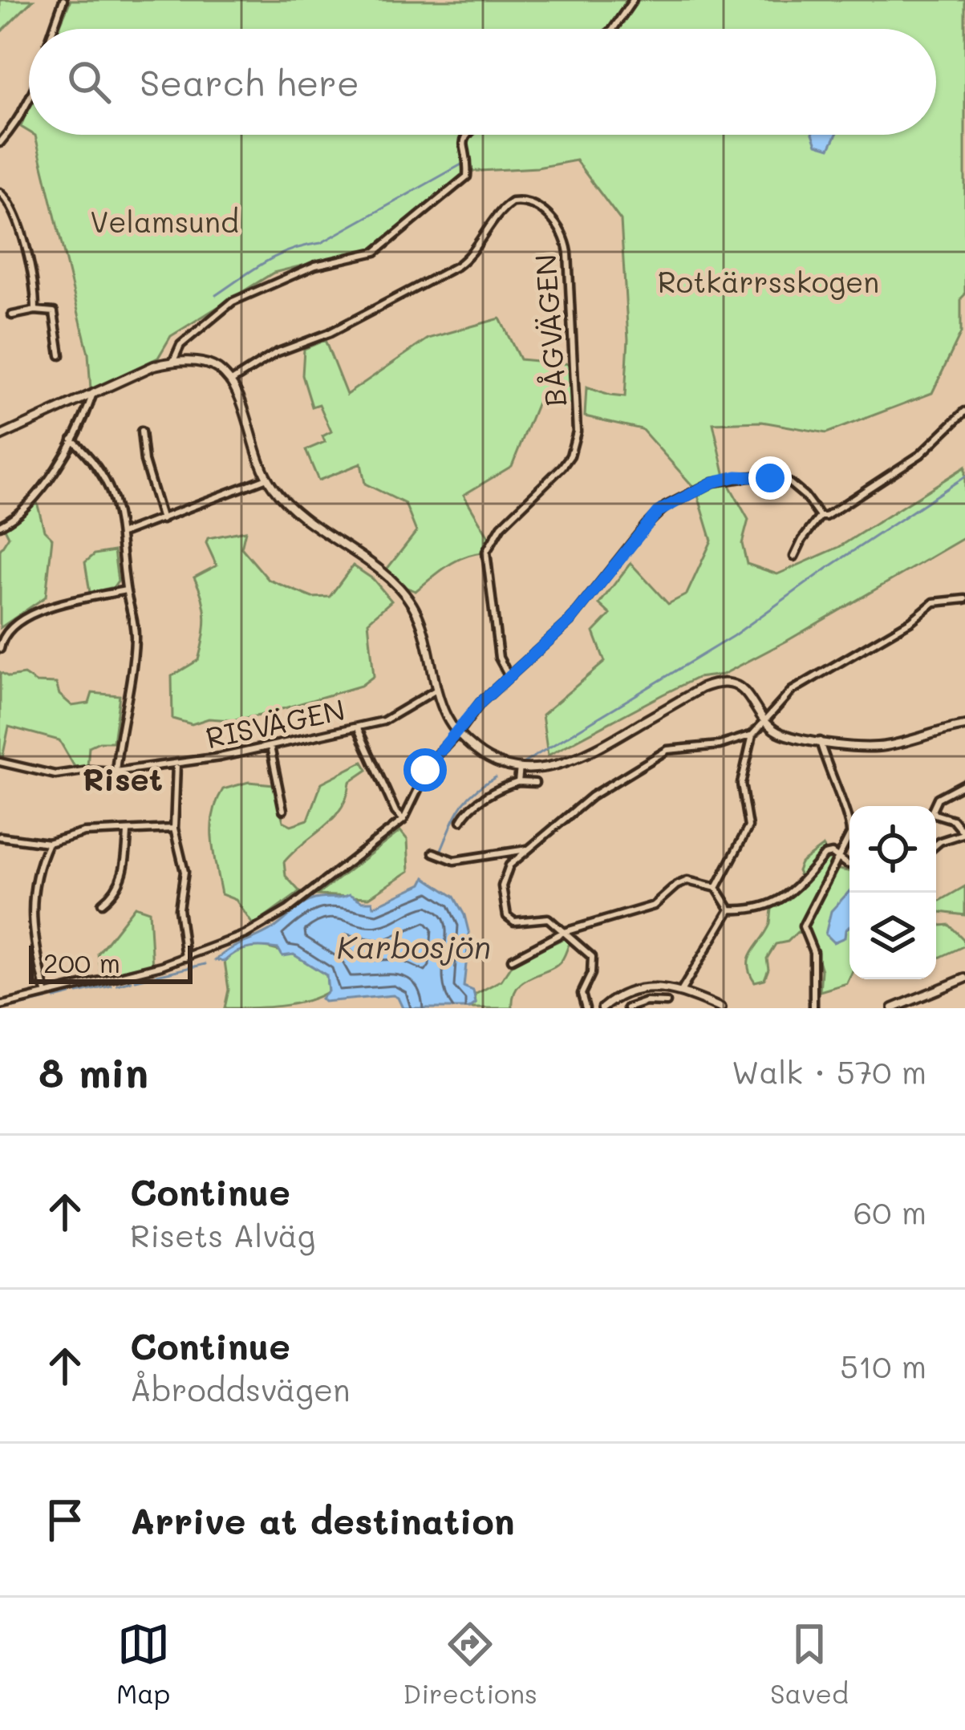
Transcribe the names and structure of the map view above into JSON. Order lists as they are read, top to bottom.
{
  "streets": {
    "street": ["BÅGVÄGEN", "RISVÄGEN"]
  },
  "districts": ["Riset"],
  "water": ["Karbosjön"],
  "parks": ["Velamsund", "Rotkärrsskogen"],
  "scale_bar": "200 m",
  "page": {
    "search": "Search here",
    "scale": "200 m",
    "heading": ["8 min", "Walk · 570 m"],
    "list": [
      ["Continue", "Risets Alväg", "60 m"],
      ["Continue", "Åbroddsvägen", "510 m"],
      "Arrive at destination"
    ],
    "nav": ["Map", "Directions", "Saved"]
  }
}
